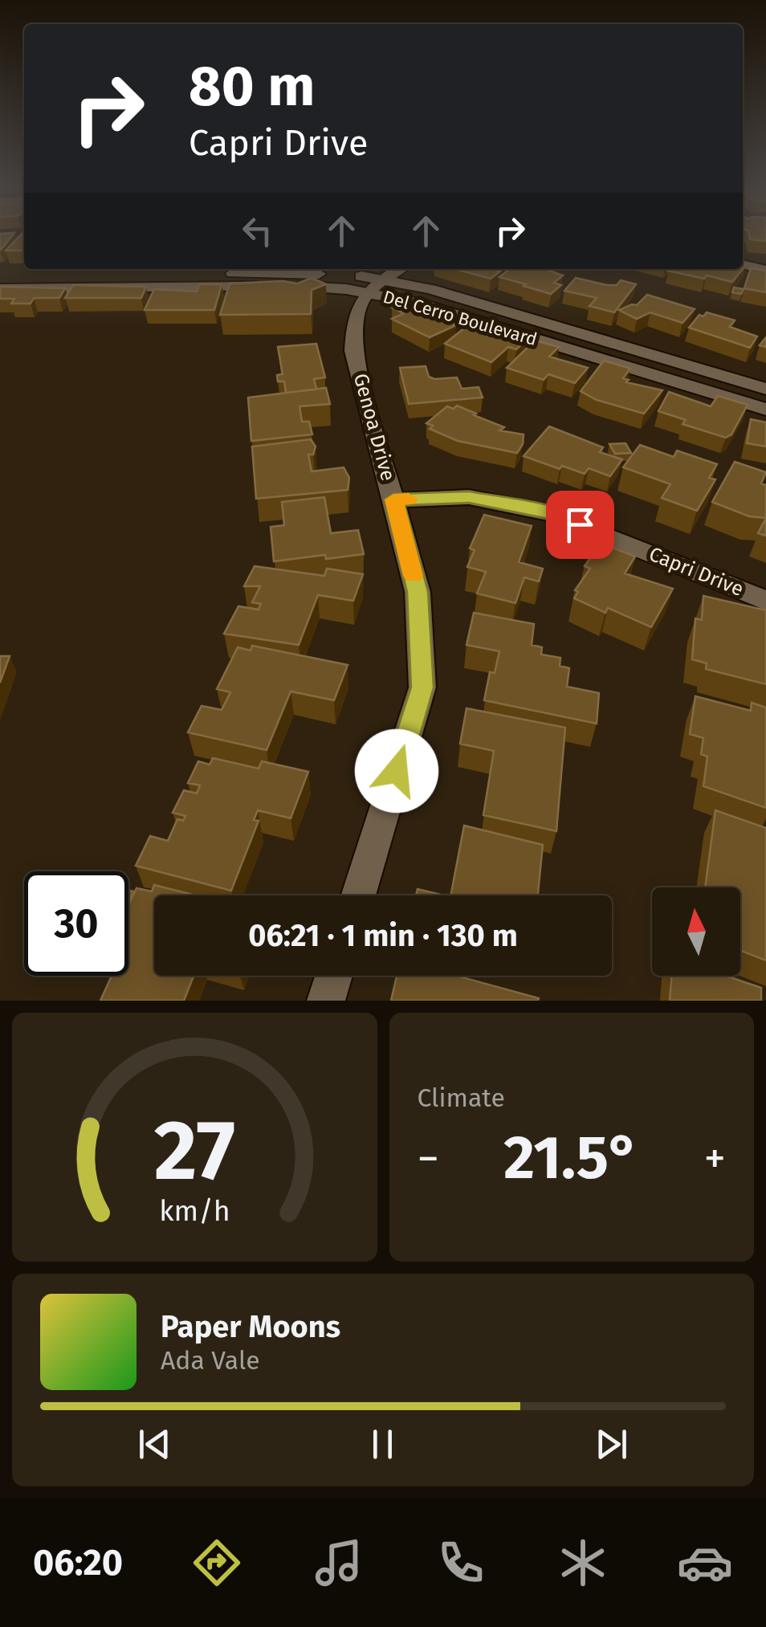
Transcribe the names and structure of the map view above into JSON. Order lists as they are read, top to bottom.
{
  "streets": {
    "street": ["Del Cerro Boulevard", "Genoa Drive", "Capri Drive"]
  },
  "crossings": [
    ["Del Cerro Boulevard", "Genoa Drive"],
    ["Genoa Drive", "Capri Drive"]
  ],
  "north": "top",
  "page": {
    "turn": ["80 m", "Capri Drive"],
    "limit": "30",
    "trip": "06:21 · 1 min · 130 m",
    "tile": "Climate",
    "heat": ["−", "21.5°", "+"],
    "song": ["Paper Moons", "Ada Vale"],
    "tabs": "06:20",
    "gauge": ["27", "km/h"]
  }
}
